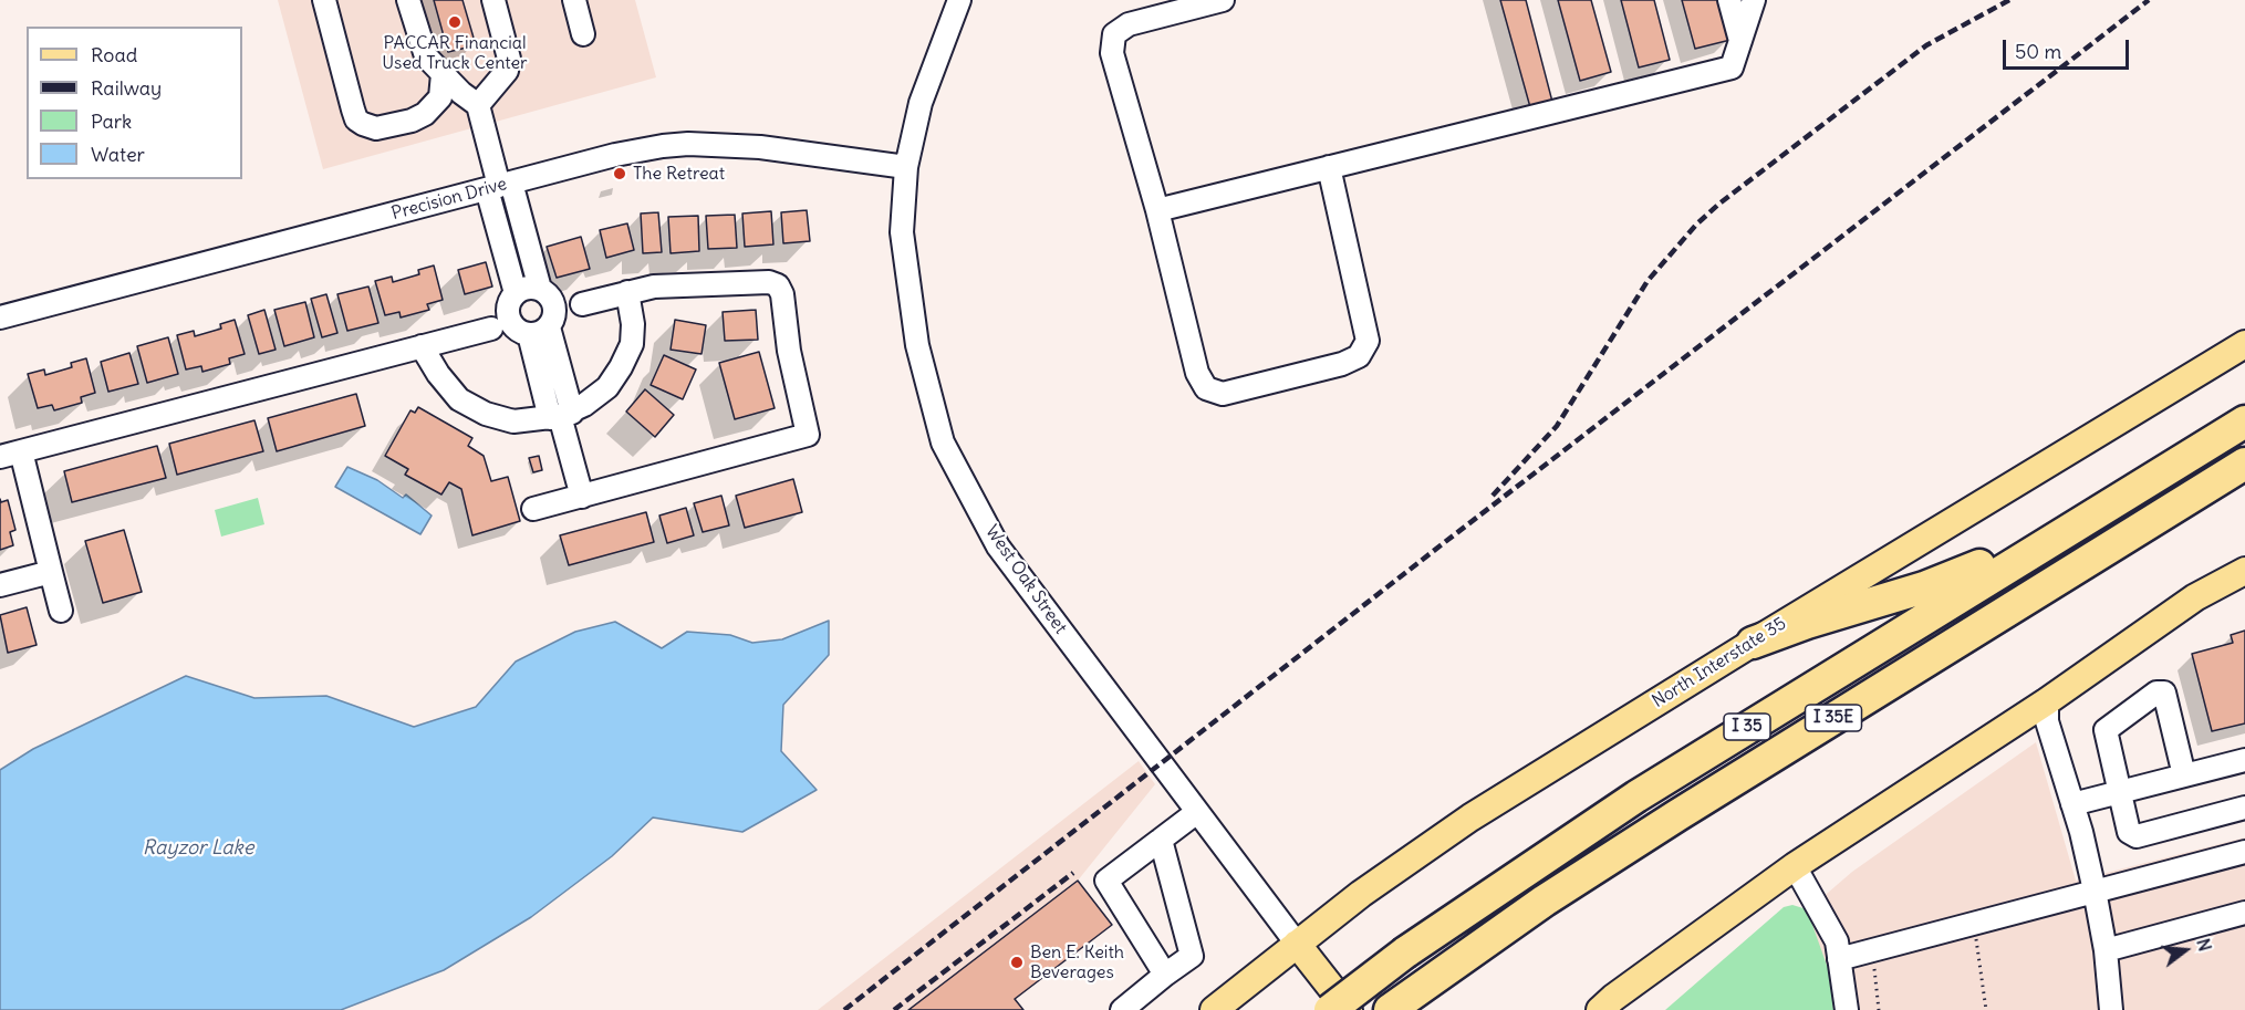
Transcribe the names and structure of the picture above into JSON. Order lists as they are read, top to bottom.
{
  "streets": {
    "highway": ["I 35E", "I 35"],
    "main road": ["West Oak Street", "North Interstate 35"],
    "street": ["Precision Drive"]
  },
  "crossings": [
    ["Precision Drive", "West Oak Street"],
    ["West Oak Street", "North Interstate 35"]
  ],
  "water": ["Rayzor Lake"],
  "places": ["PACCAR Financial Used Truck Center", "The Retreat", "Ben E. Keith Beverages"],
  "legend": [
    "Road",
    "Railway",
    "Park",
    "Water"
  ],
  "scale_bar": "50 m",
  "north": "right"
}
